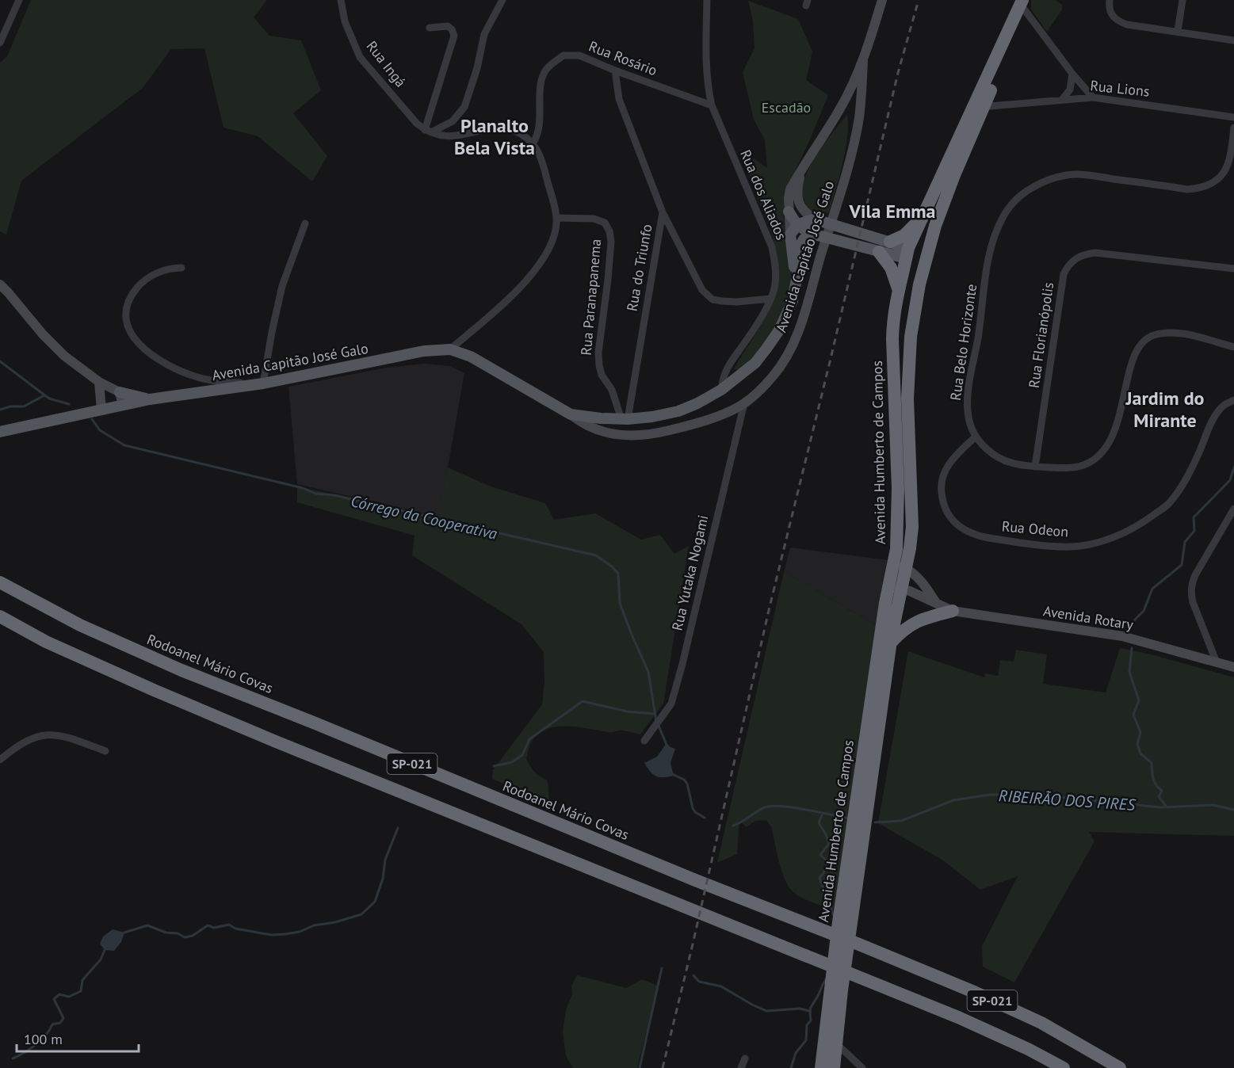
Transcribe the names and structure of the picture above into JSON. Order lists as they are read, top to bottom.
{
  "streets": {
    "highway": ["Avenida Humberto de Campos", "Rodoanel Mário Covas", "SP-021"],
    "main road": ["Avenida Capitão José Galo"],
    "street": [
      "Rua Rosário",
      "Rua Ingá",
      "Rua Lions",
      "Rua dos Aliados",
      "Rua do Triunfo",
      "Rua Paranapanema",
      "Rua Florianópolis",
      "Rua Belo Horizonte",
      "Rua Odeon",
      "Rua Yutaka Nogami",
      "Avenida Rotary"
    ]
  },
  "crossings": [
    ["Rua Rosário", "Rua dos Aliados"],
    ["Rua Rosário", "Rua do Triunfo"],
    ["Rua Lions", "Avenida Humberto de Campos"],
    ["Rua dos Aliados", "Avenida Capitão José Galo"],
    ["Avenida Capitão José Galo", "Rua do Triunfo"],
    ["Avenida Capitão José Galo", "Rua Paranapanema"],
    ["Avenida Capitão José Galo", "Rua Yutaka Nogami"],
    ["Rua do Triunfo", "Rua Paranapanema"],
    ["Rua Florianópolis", "Rua Belo Horizonte"],
    ["Rua Belo Horizonte", "Rua Odeon"],
    ["Avenida Humberto de Campos", "Avenida Rotary"]
  ],
  "districts": ["Planalto Bela Vista", "Vila Emma", "Jardim do Mirante"],
  "water": ["Córrego da Cooperativa", "RIBEIRÃO DOS PIRES"],
  "parks": ["Escadão"],
  "scale_bar": "100 m"
}
